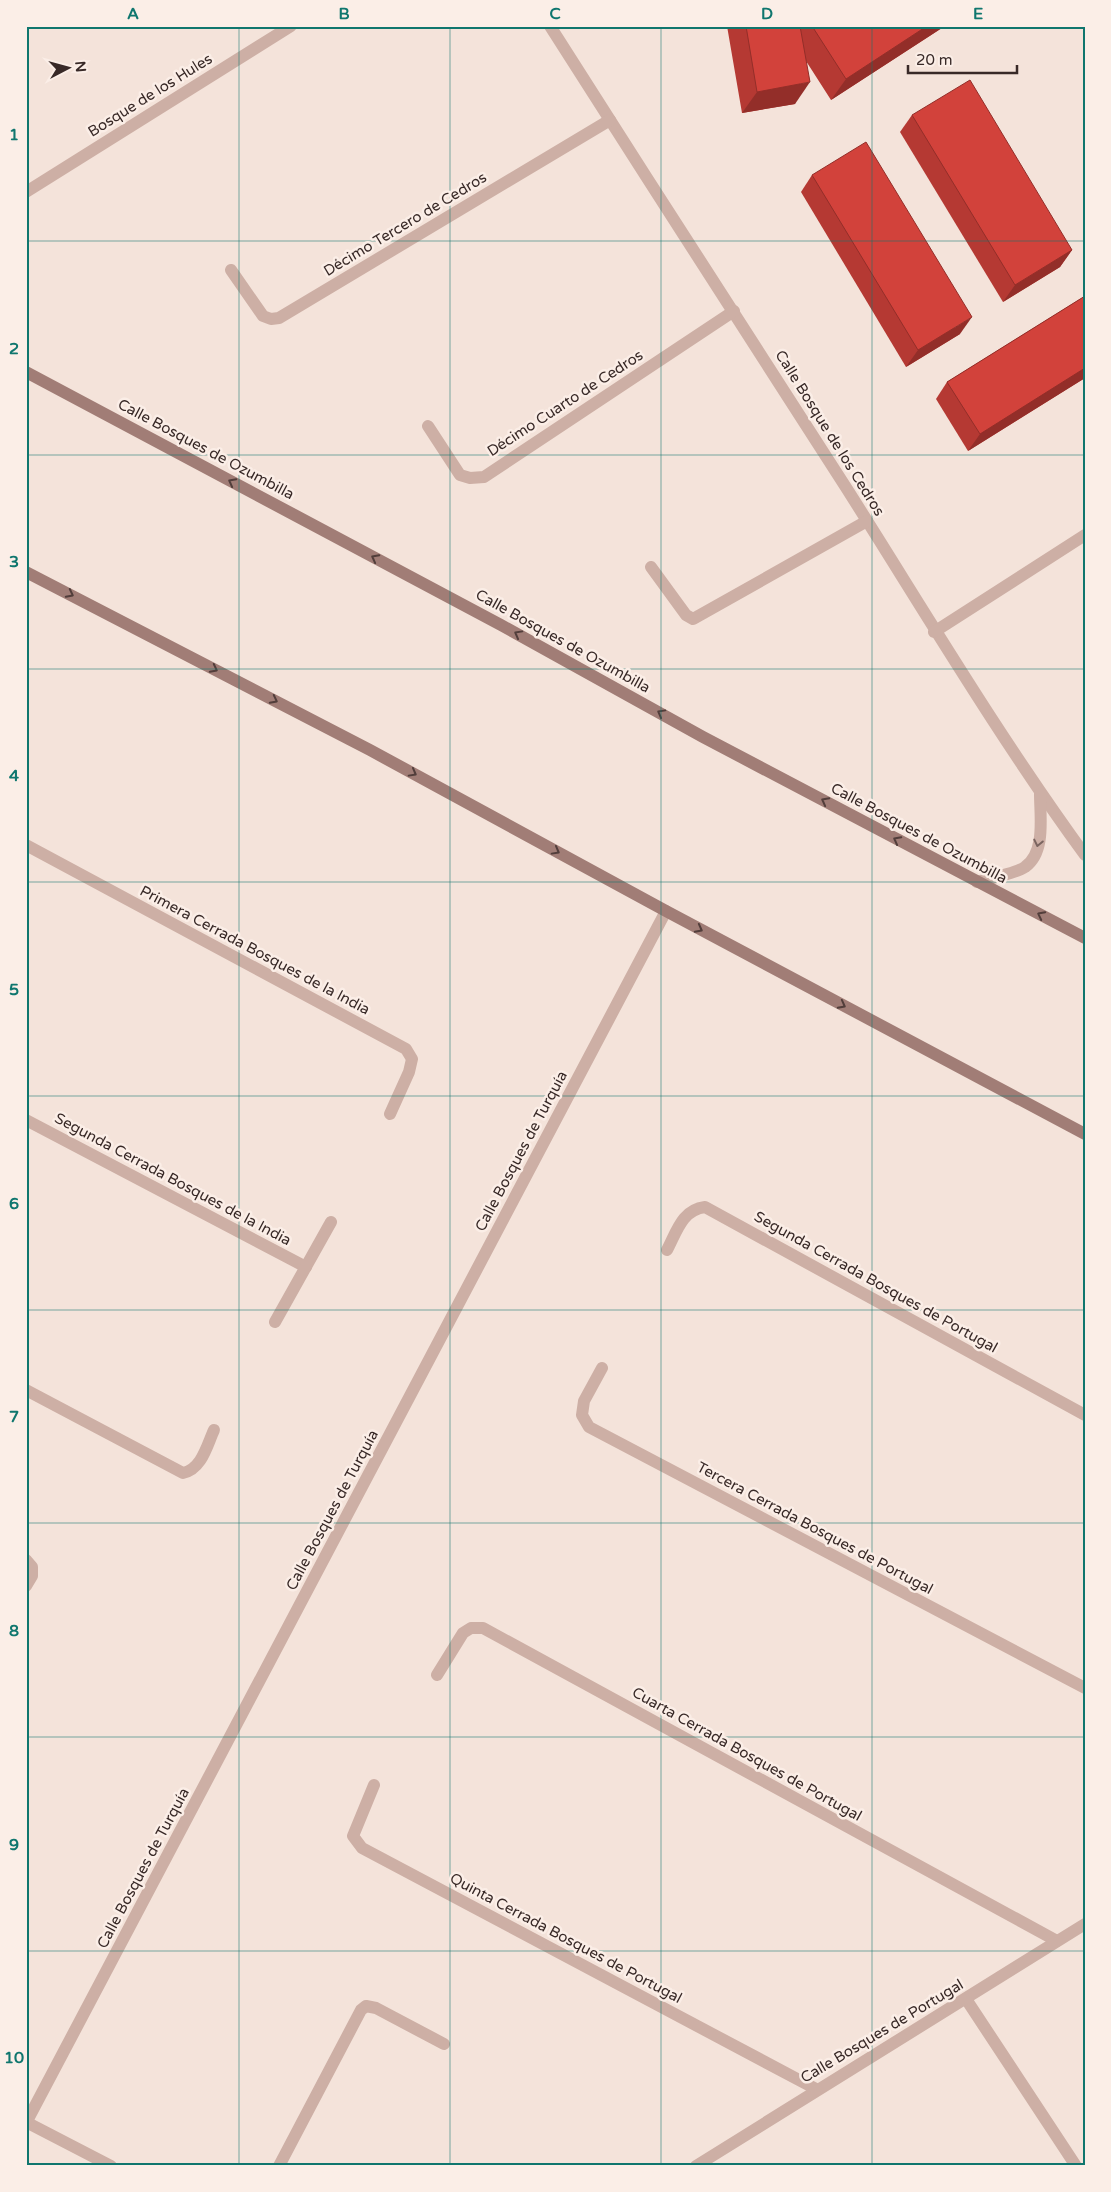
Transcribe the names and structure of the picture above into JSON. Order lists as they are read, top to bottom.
{
  "streets": {
    "main road": ["Calle Bosques de Ozumbilla"],
    "street": [
      "Bosque de los Hules",
      "Décimo Tercero de Cedros",
      "Décimo Cuarto de Cedros",
      "Calle Bosque de los Cedros",
      "Primera Cerrada Bosques de la India",
      "Calle Bosques de Turquía",
      "Segunda Cerrada Bosques de la India",
      "Segunda Cerrada Bosques de Portugal",
      "Tercera Cerrada Bosques de Portugal",
      "Cuarta Cerrada Bosques de Portugal",
      "Quinta Cerrada Bosques de Portugal",
      "Calle Bosques de Portugal"
    ]
  },
  "crossings": [
    ["Décimo Tercero de Cedros", "Calle Bosque de los Cedros"],
    ["Décimo Cuarto de Cedros", "Calle Bosque de los Cedros"],
    ["Cuarta Cerrada Bosques de Portugal", "Calle Bosques de Portugal"],
    ["Quinta Cerrada Bosques de Portugal", "Calle Bosques de Portugal"]
  ],
  "one_way": ["Calle Bosques de Ozumbilla"],
  "scale_bar": "20 m",
  "north": "right",
  "grid": {
    "columns": [
      "A",
      "B",
      "C",
      "D",
      "E"
    ],
    "rows": [
      "1",
      "2",
      "3",
      "4",
      "5",
      "6",
      "7",
      "8",
      "9",
      "10"
    ]
  }
}
